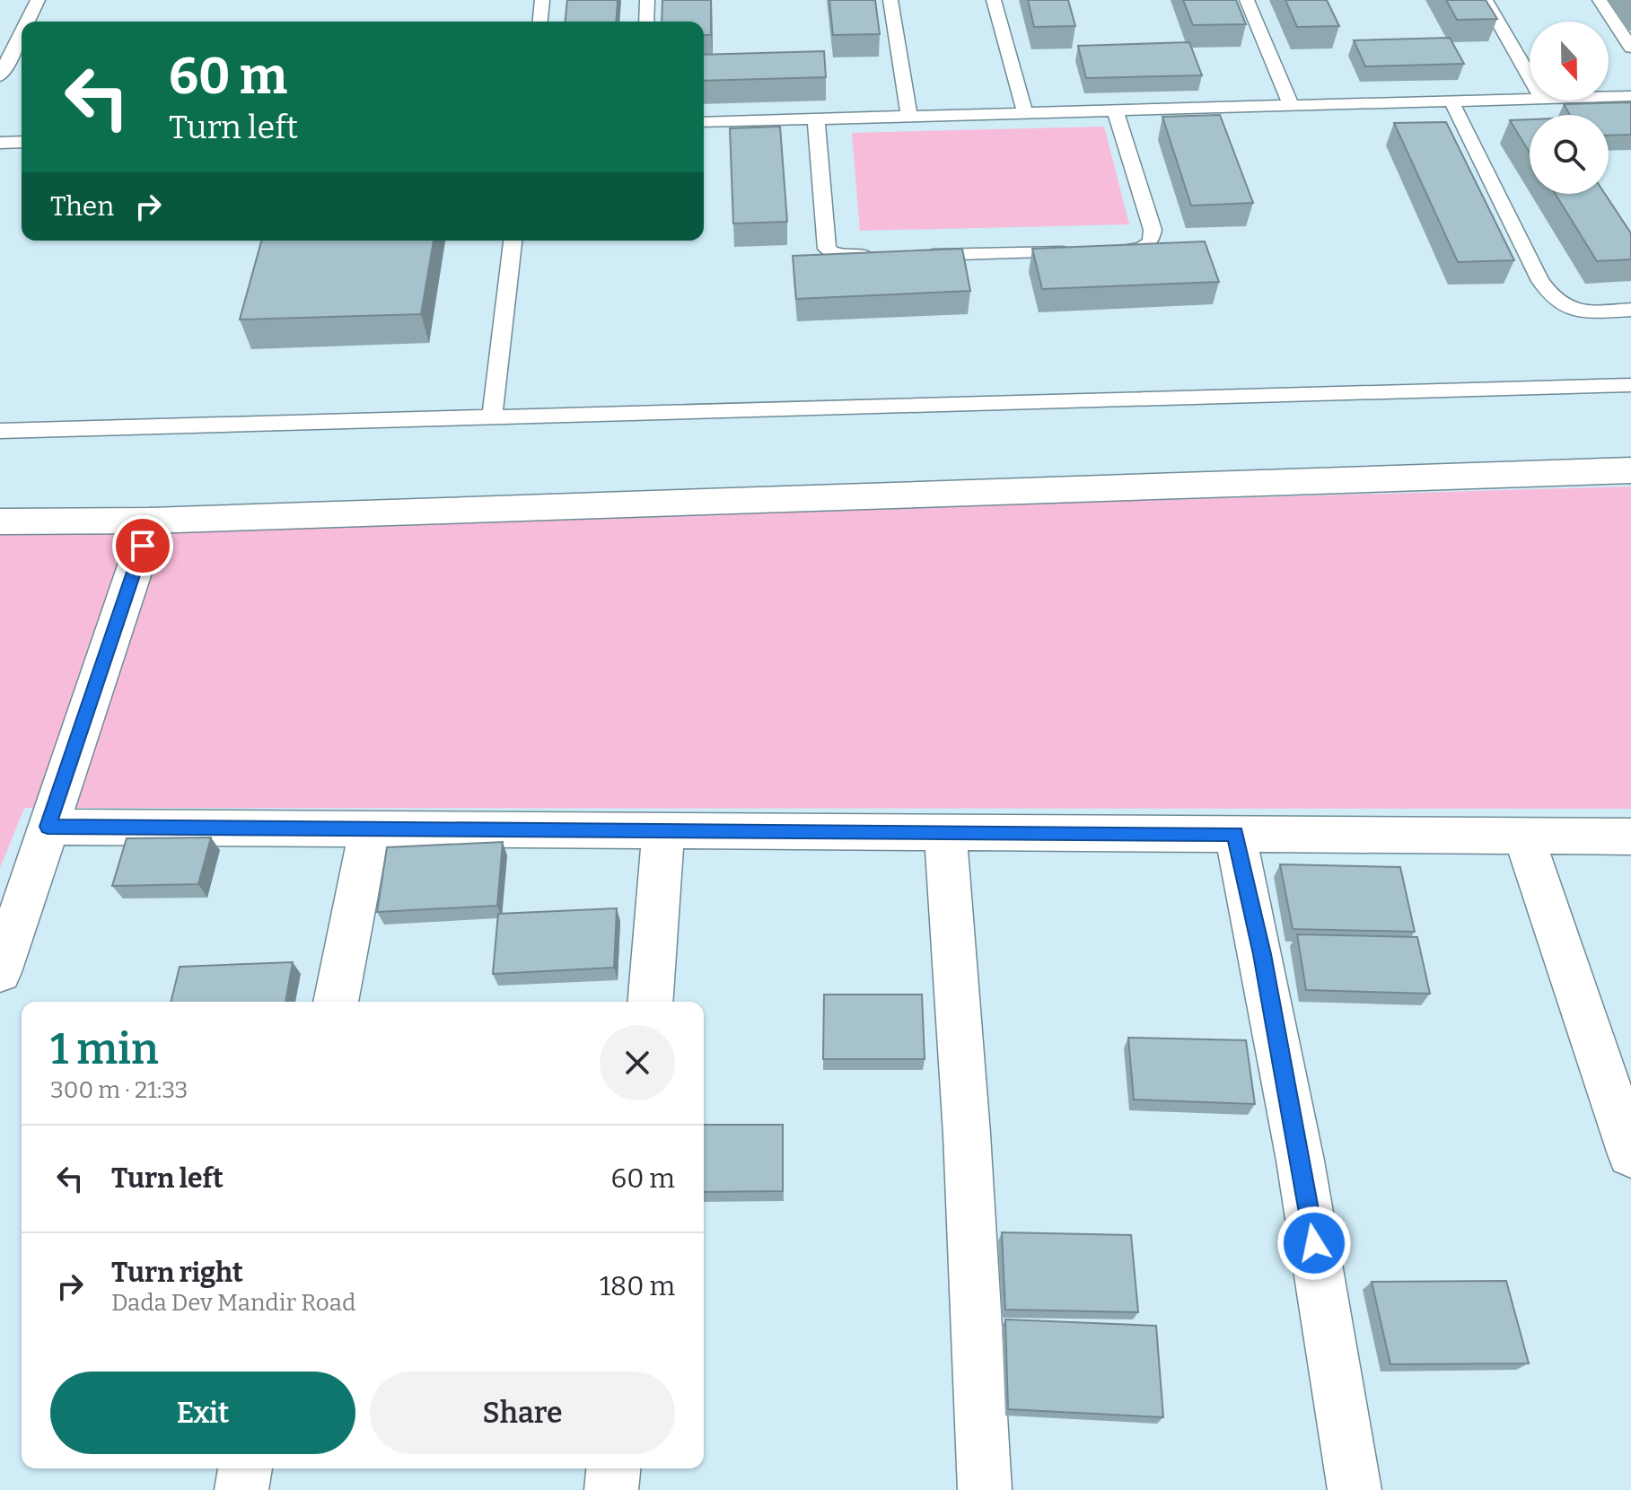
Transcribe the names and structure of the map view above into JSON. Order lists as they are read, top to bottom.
{
  "north": "bottom",
  "page": {
    "turn": ["60 m", "Turn left"],
    "then": "Then",
    "heading": ["1 min", "300 m · 21:33"],
    "list": [
      {
        "name": "Turn left",
        "value": "60 m"
      },
      {
        "name": "Turn right",
        "note": "Dada Dev Mandir Road",
        "value": "180 m"
      }
    ],
    "buttons": ["Exit", "Share"]
  }
}
